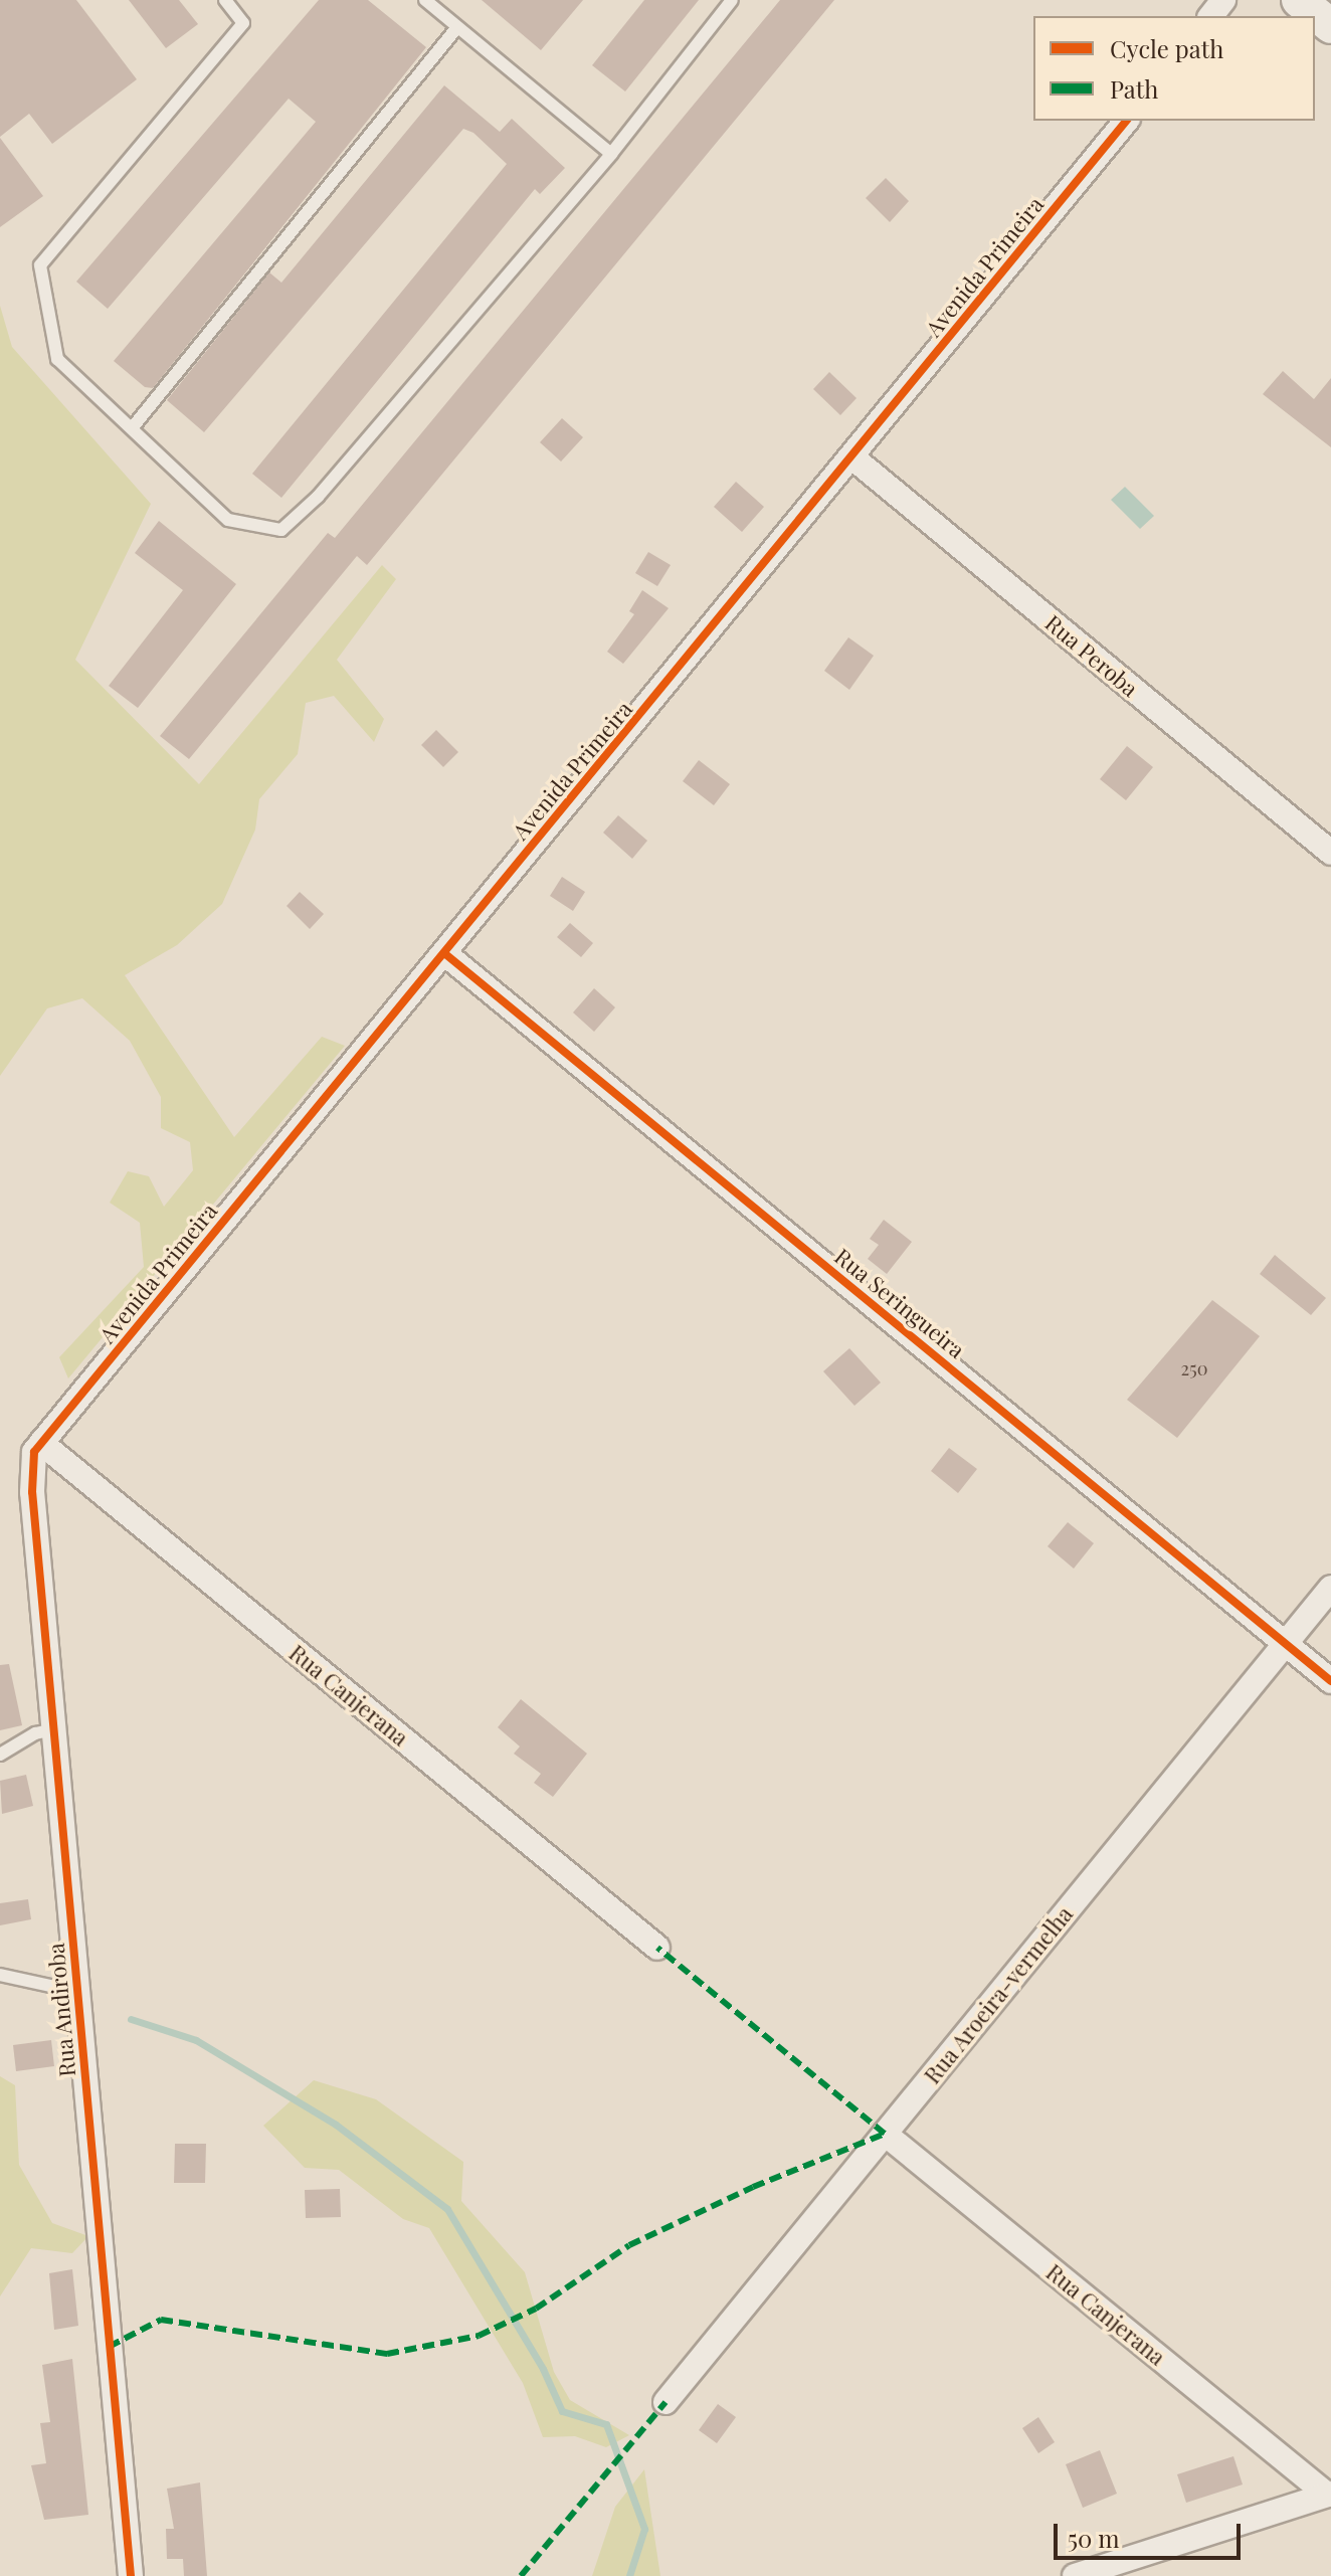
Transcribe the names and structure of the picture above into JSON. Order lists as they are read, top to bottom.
{
  "streets": {
    "street": [
      "Avenida Primeira",
      "Rua Peroba",
      "Rua Seringueira",
      "Rua Canjerana",
      "Rua Aroeira-vermelha",
      "Rua Andiroba"
    ]
  },
  "crossings": [
    ["Avenida Primeira", "Rua Peroba"],
    ["Avenida Primeira", "Rua Seringueira"],
    ["Avenida Primeira", "Rua Canjerana"],
    ["Avenida Primeira", "Rua Andiroba"],
    ["Rua Seringueira", "Rua Aroeira-vermelha"],
    ["Rua Canjerana", "Rua Aroeira-vermelha"],
    ["Rua Canjerana", "Rua Andiroba"]
  ],
  "house_numbers": ["250"],
  "legend": ["Cycle path", "Path"],
  "scale_bar": "50 m"
}
